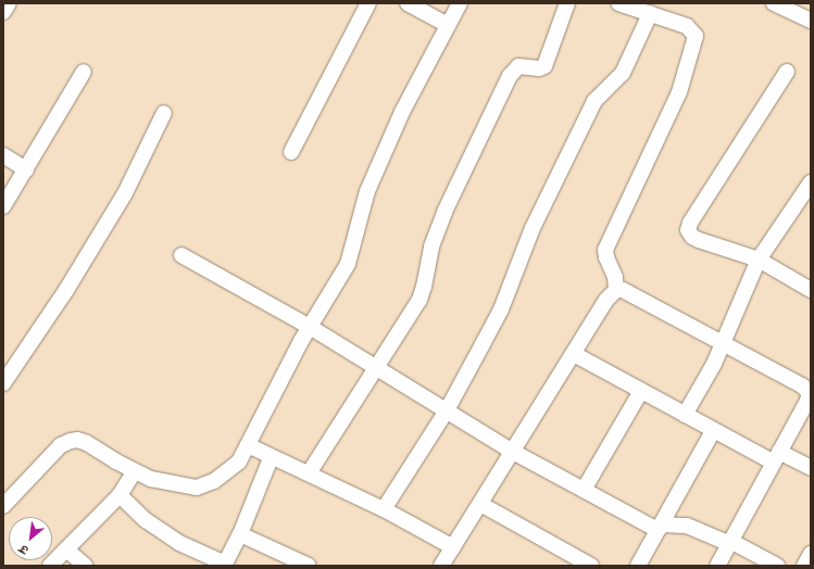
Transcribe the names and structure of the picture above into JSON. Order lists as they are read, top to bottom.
{
  "north": "bottom left"
}
